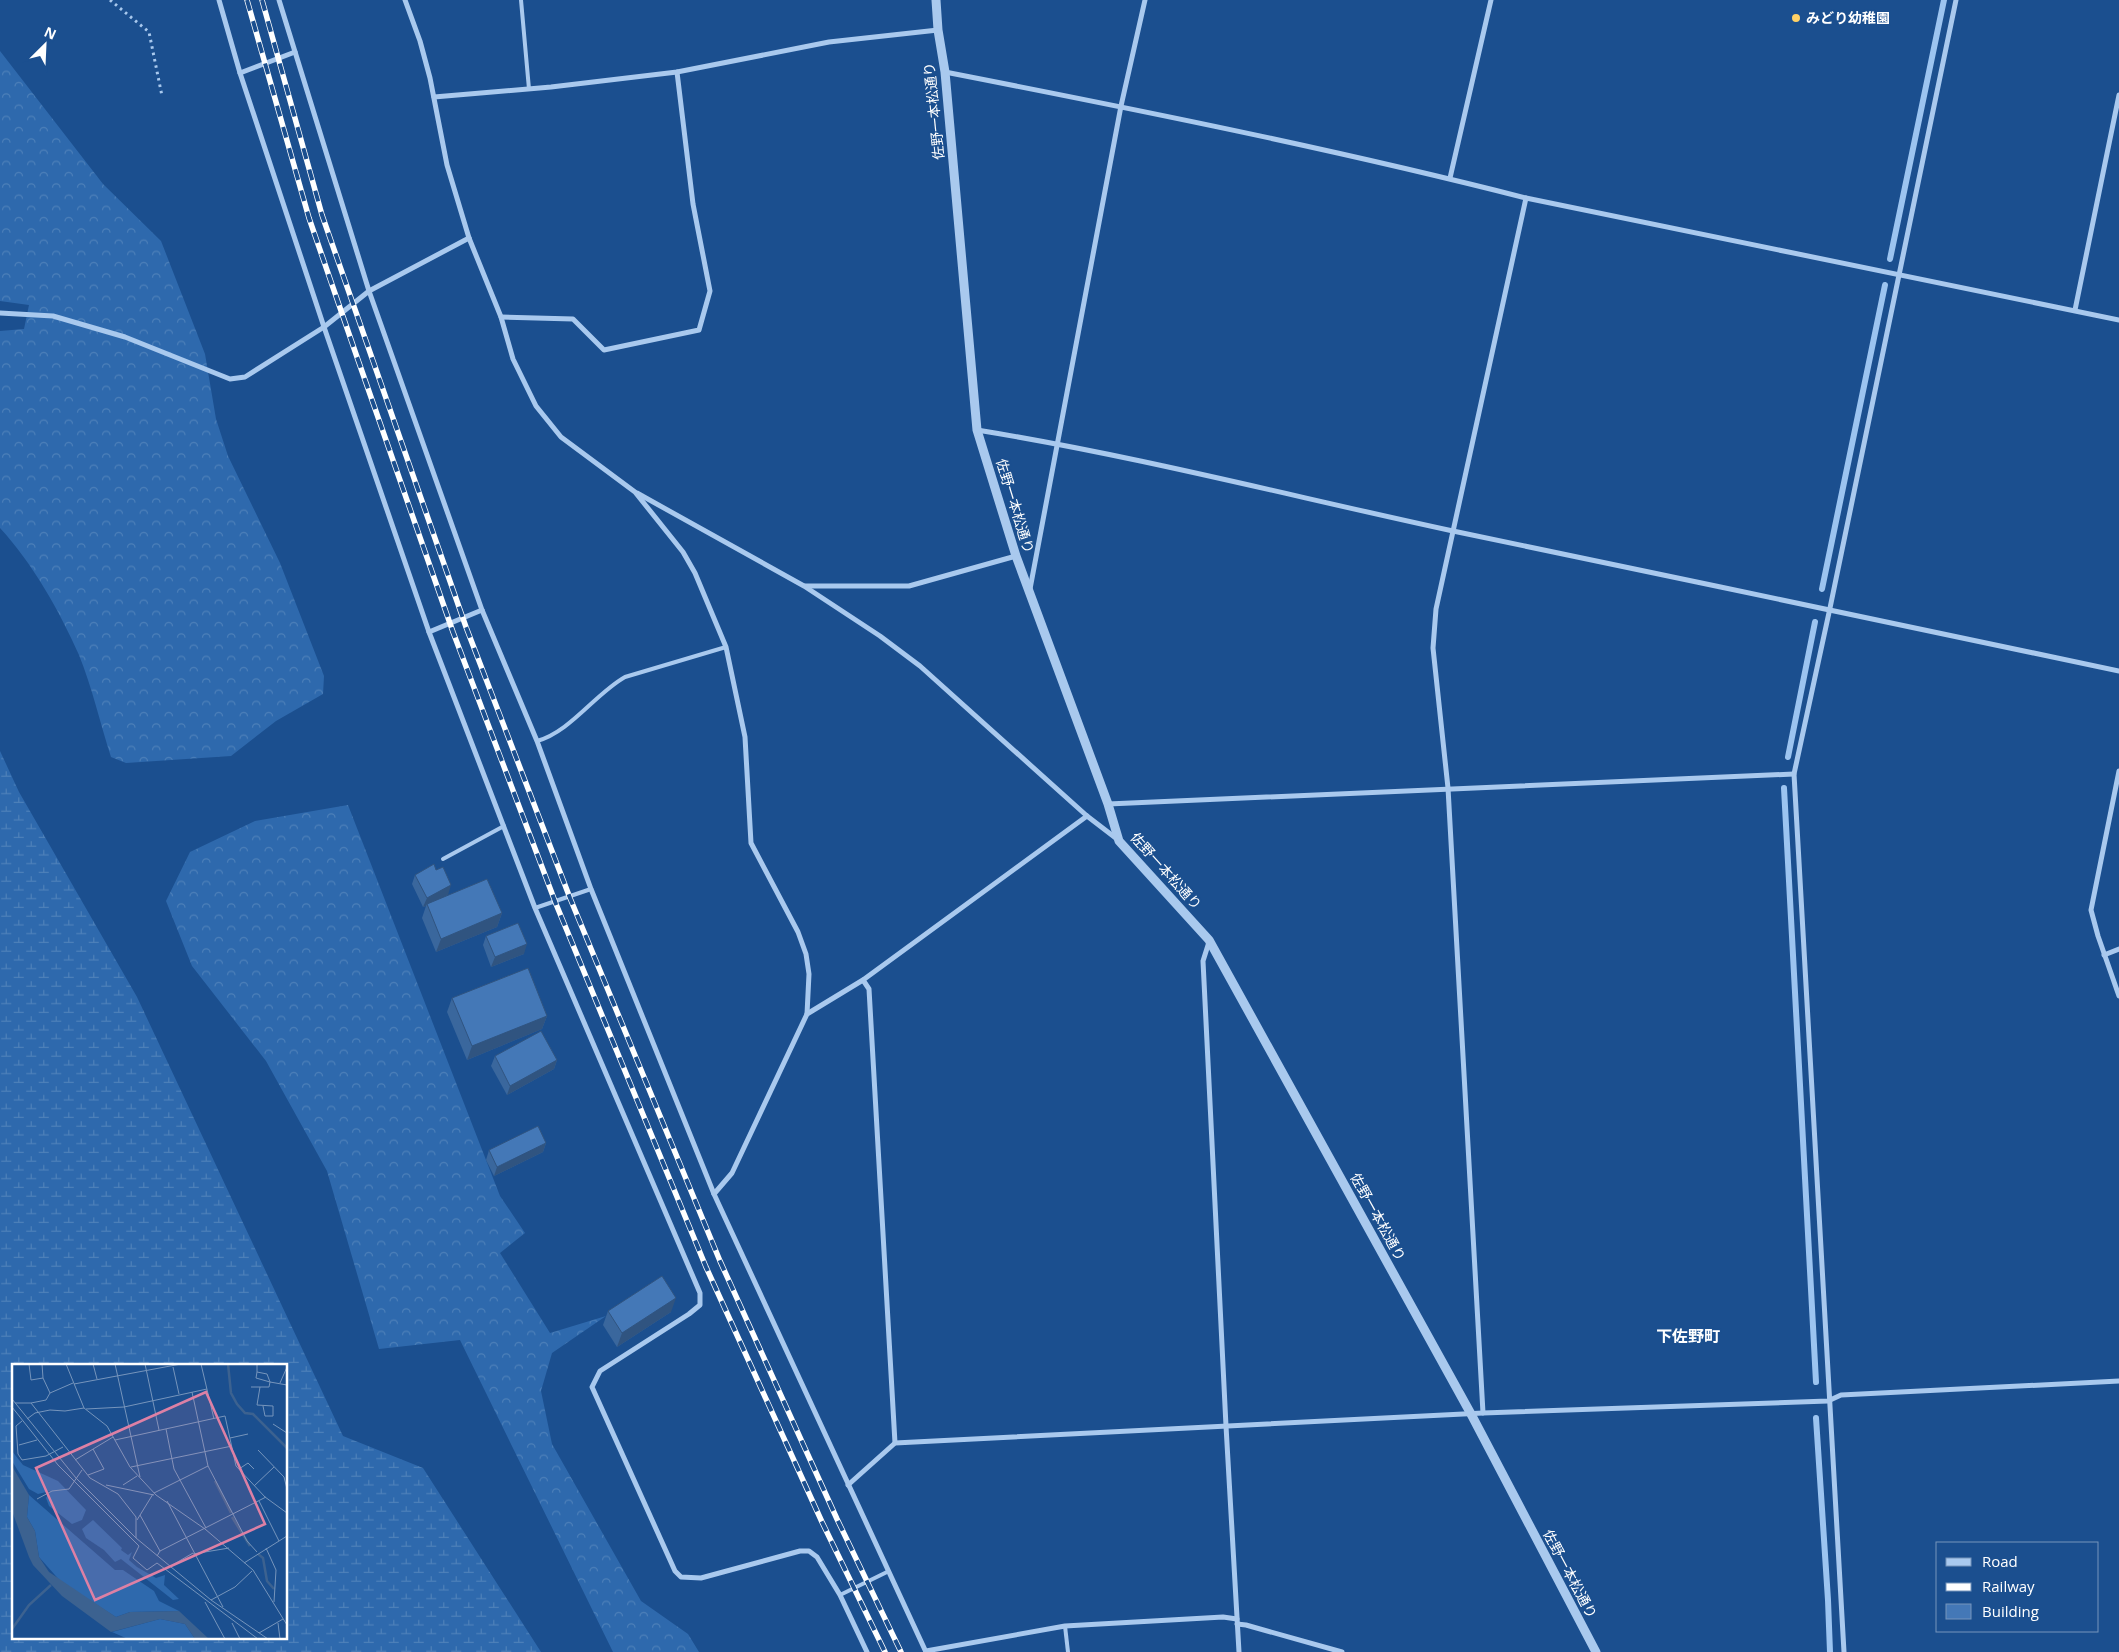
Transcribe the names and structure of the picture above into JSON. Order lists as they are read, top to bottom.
{
  "streets": {
    "street": ["佐野一本松通り"]
  },
  "districts": ["下佐野町"],
  "places": ["みどり幼稚園"],
  "legend": ["Road", "Railway", "Building"],
  "north": "top right"
}
